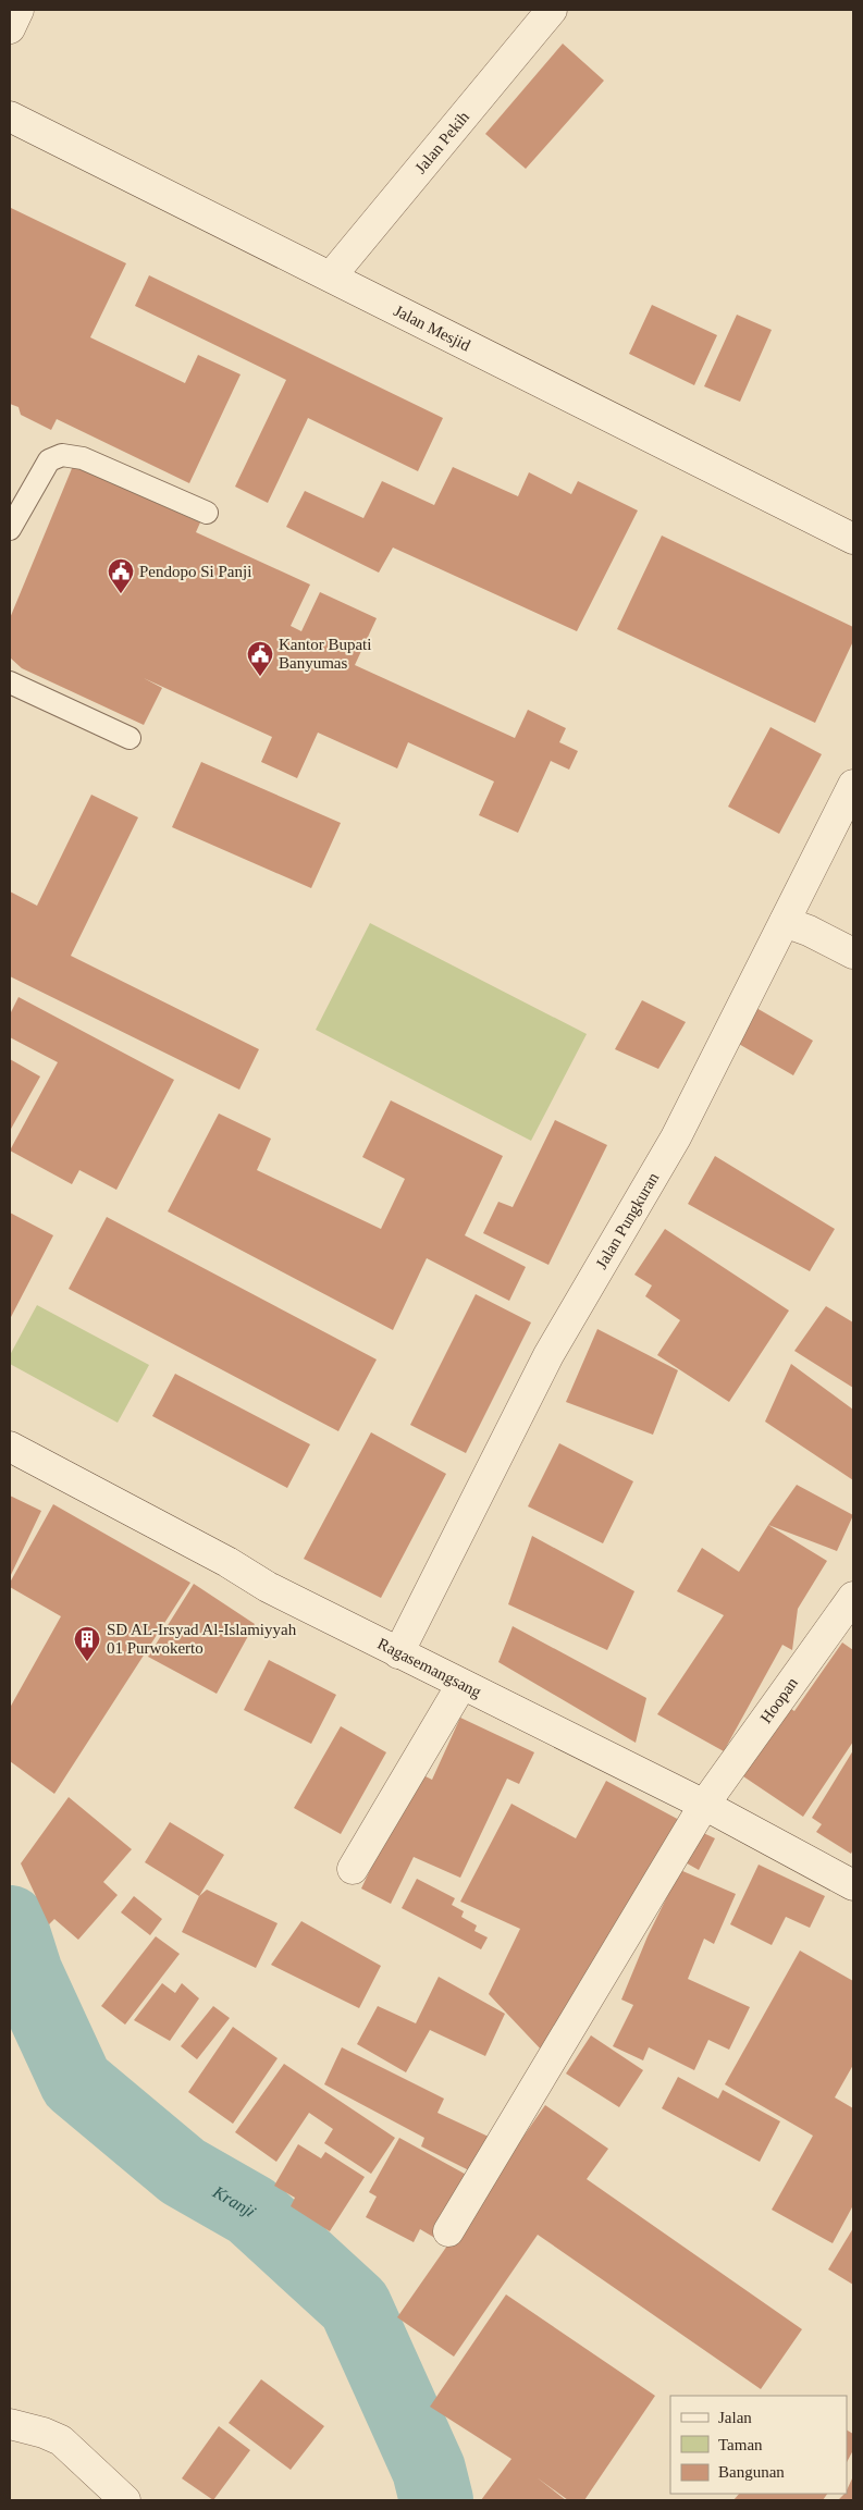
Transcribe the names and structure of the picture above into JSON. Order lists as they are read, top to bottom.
{
  "streets": {
    "street": [
      "Jalan Pekih",
      "Jalan Mesjid",
      "Jalan Pungkuran",
      "Ragasemangsang",
      "Hoopan"
    ]
  },
  "crossings": [
    ["Jalan Pekih", "Jalan Mesjid"],
    ["Jalan Pungkuran", "Ragasemangsang"],
    ["Ragasemangsang", "Hoopan"]
  ],
  "water": ["Kranji"],
  "places": {
    "public building": ["Pendopo Si Panji", "Kantor Bupati Banyumas"],
    "building": ["SD AL-Irsyad Al-Islamiyyah 01 Purwokerto"]
  },
  "legend": ["Jalan", "Taman", "Bangunan"]
}
